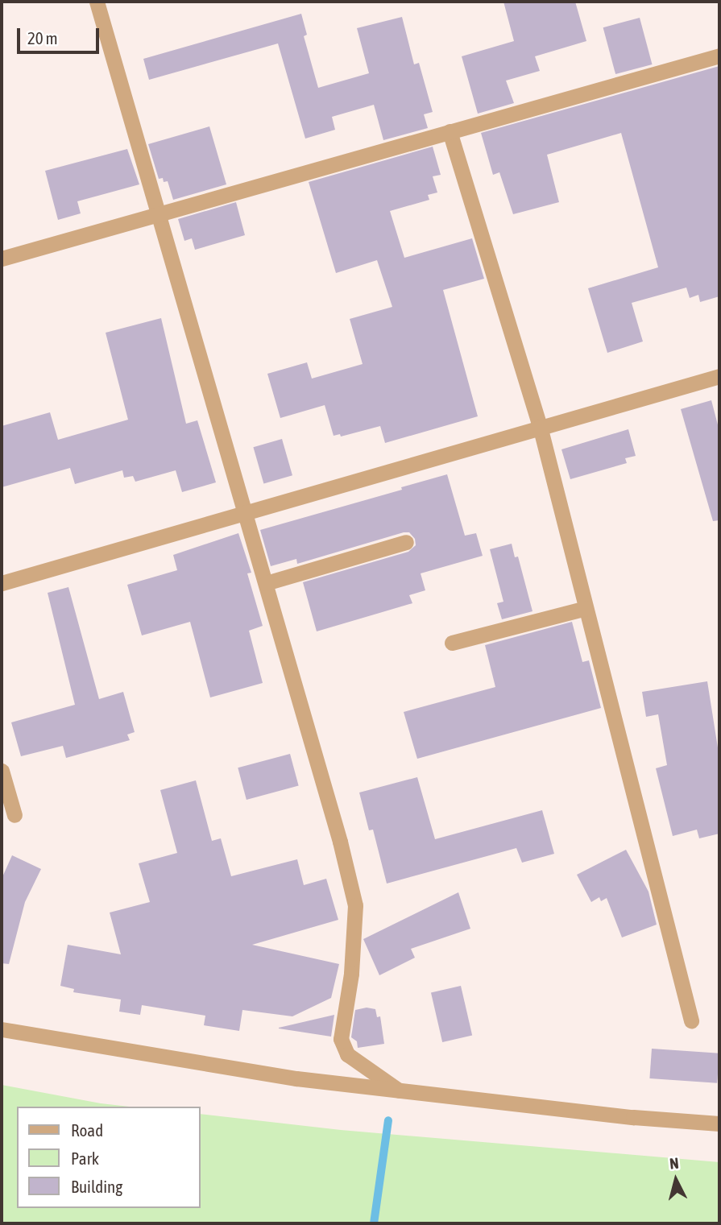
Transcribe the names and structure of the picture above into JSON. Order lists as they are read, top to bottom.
{
  "legend": ["Road", "Park", "Building"],
  "scale_bar": "20 m",
  "north": "top"
}
